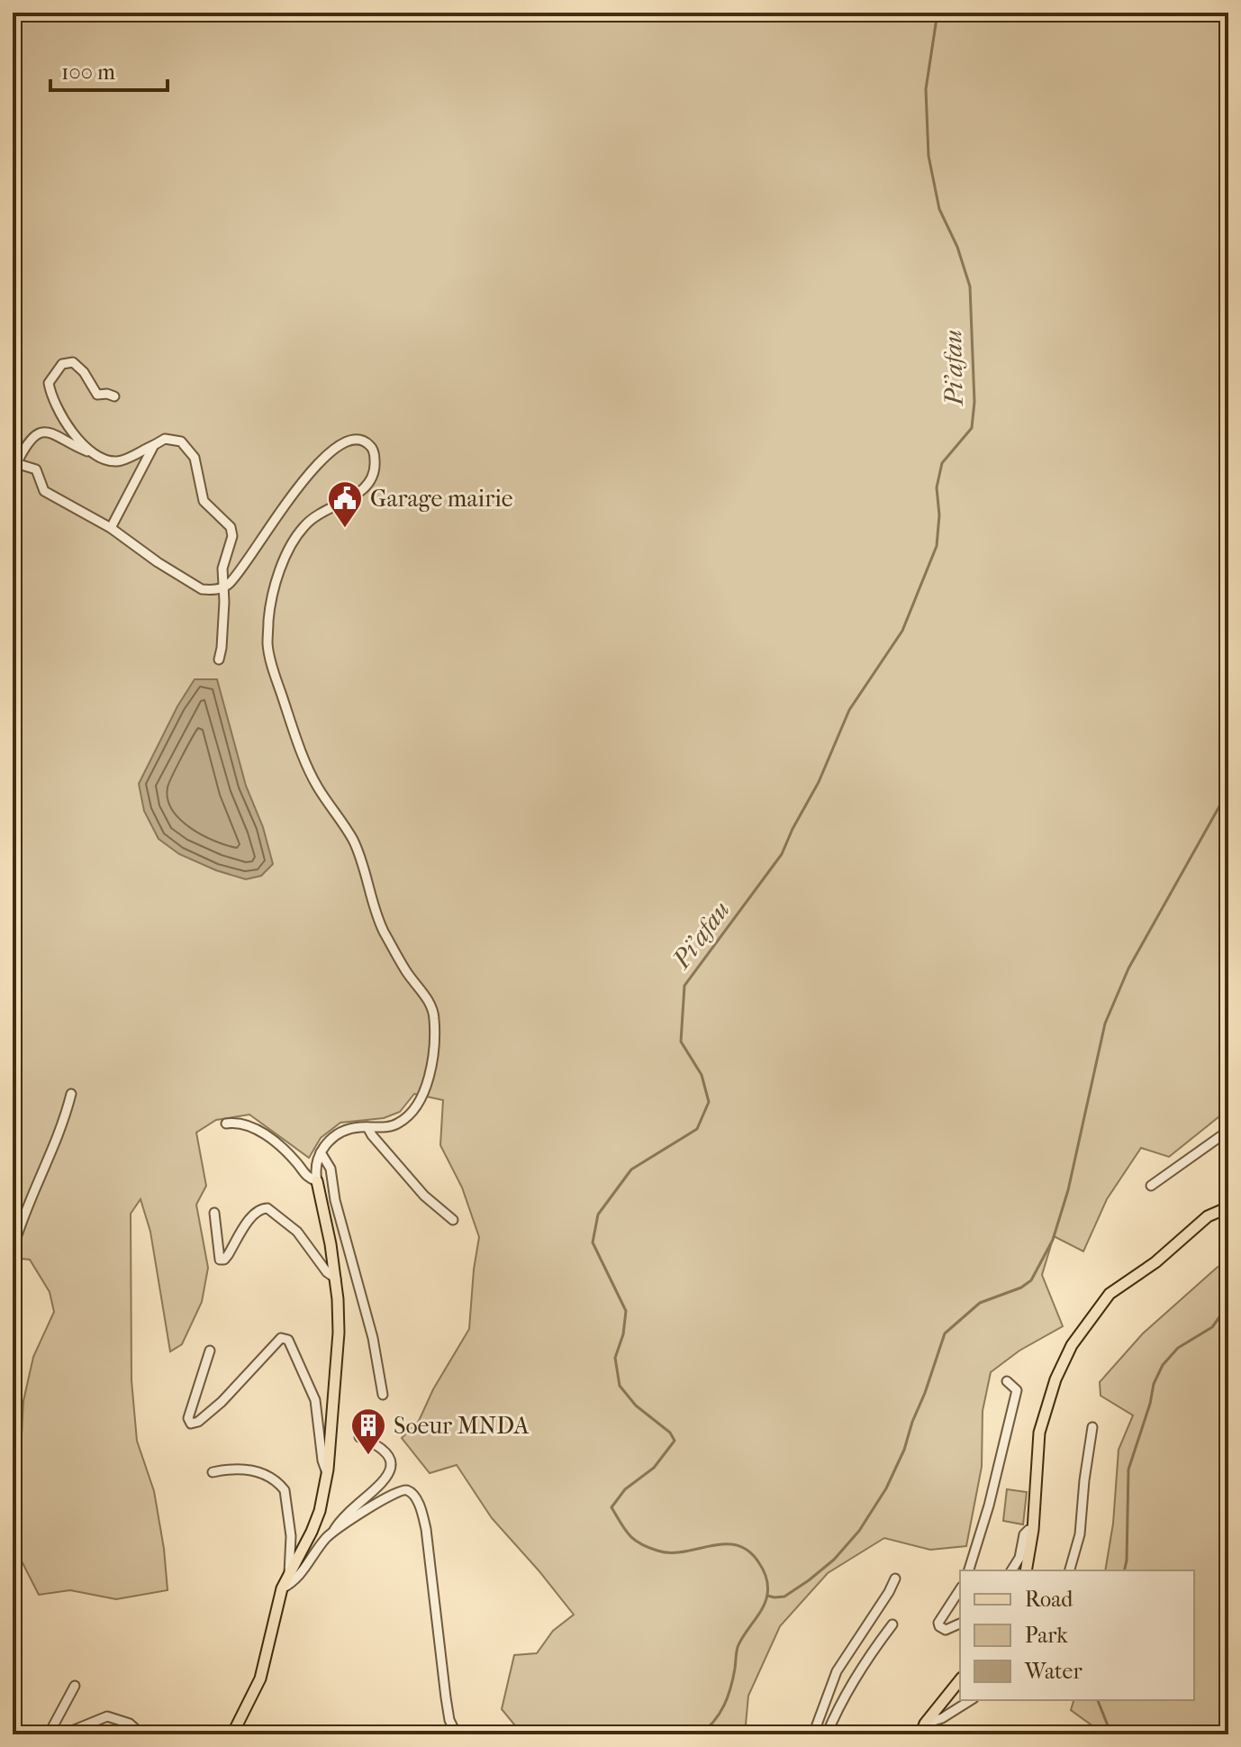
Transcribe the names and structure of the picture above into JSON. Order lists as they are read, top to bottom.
{
  "water": ["Pi'afau"],
  "places": {
    "public building": ["Garage mairie"],
    "building": ["Soeur MNDA"]
  },
  "legend": ["Road", "Park", "Water"],
  "scale_bar": "100 m"
}
